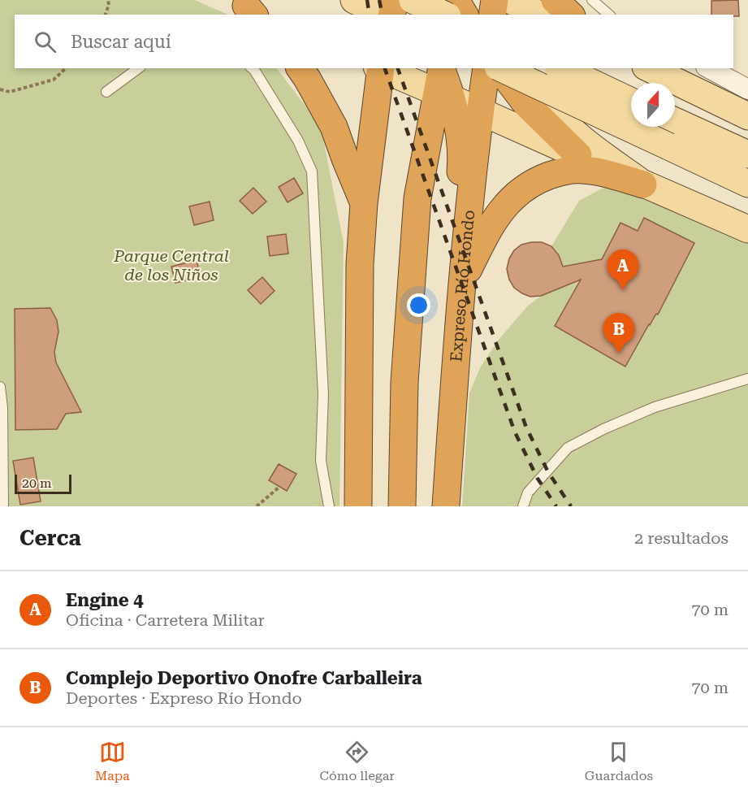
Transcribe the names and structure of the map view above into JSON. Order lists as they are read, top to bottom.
{
  "streets": {
    "highway": ["Expreso Río Hondo"]
  },
  "parks": ["Parque Central de los Niños"],
  "scale_bar": "20 m",
  "north": "top",
  "page": {
    "search": "Buscar aquí",
    "pins": ["A", "B"],
    "scale": "20 m",
    "heading": ["Cerca", "2 resultados"],
    "list": [
      {
        "mark": "A",
        "name": "Engine 4",
        "note": "Oficina · Carretera Militar",
        "value": "70 m"
      },
      {
        "mark": "B",
        "name": "Complejo Deportivo Onofre Carballeira",
        "note": "Deportes · Expreso Río Hondo",
        "value": "70 m"
      }
    ],
    "nav": ["Mapa", "Cómo llegar", "Guardados"]
  }
}
